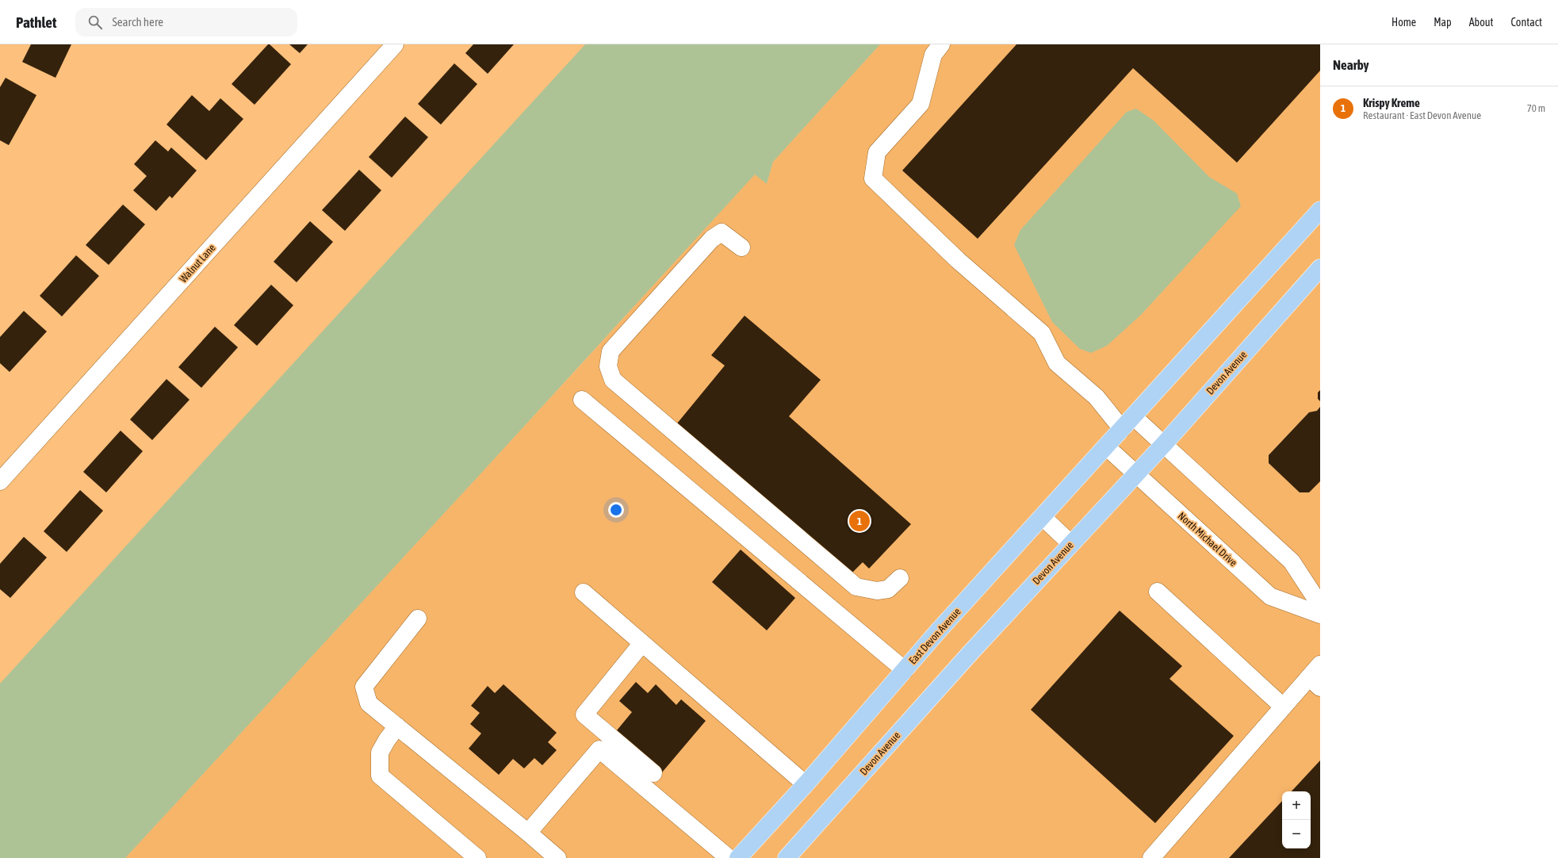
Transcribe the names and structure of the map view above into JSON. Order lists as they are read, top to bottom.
{
  "streets": {
    "main road": ["Devon Avenue", "East Devon Avenue"],
    "street": ["Walnut Lane", "North Michael Drive"]
  },
  "crossings": [
    ["Devon Avenue", "North Michael Drive"],
    ["North Michael Drive", "East Devon Avenue"]
  ],
  "page": {
    "header": "Pathlet",
    "search": "Search here",
    "nav": [
      "Home",
      "Map",
      "About",
      "Contact"
    ],
    "heading": "Nearby",
    "list": [
      {
        "mark": "1",
        "name": "Krispy Kreme",
        "note": "Restaurant · East Devon Avenue",
        "value": "70 m"
      }
    ],
    "pins": "1",
    "map_buttons": ["+", "−"]
  }
}
